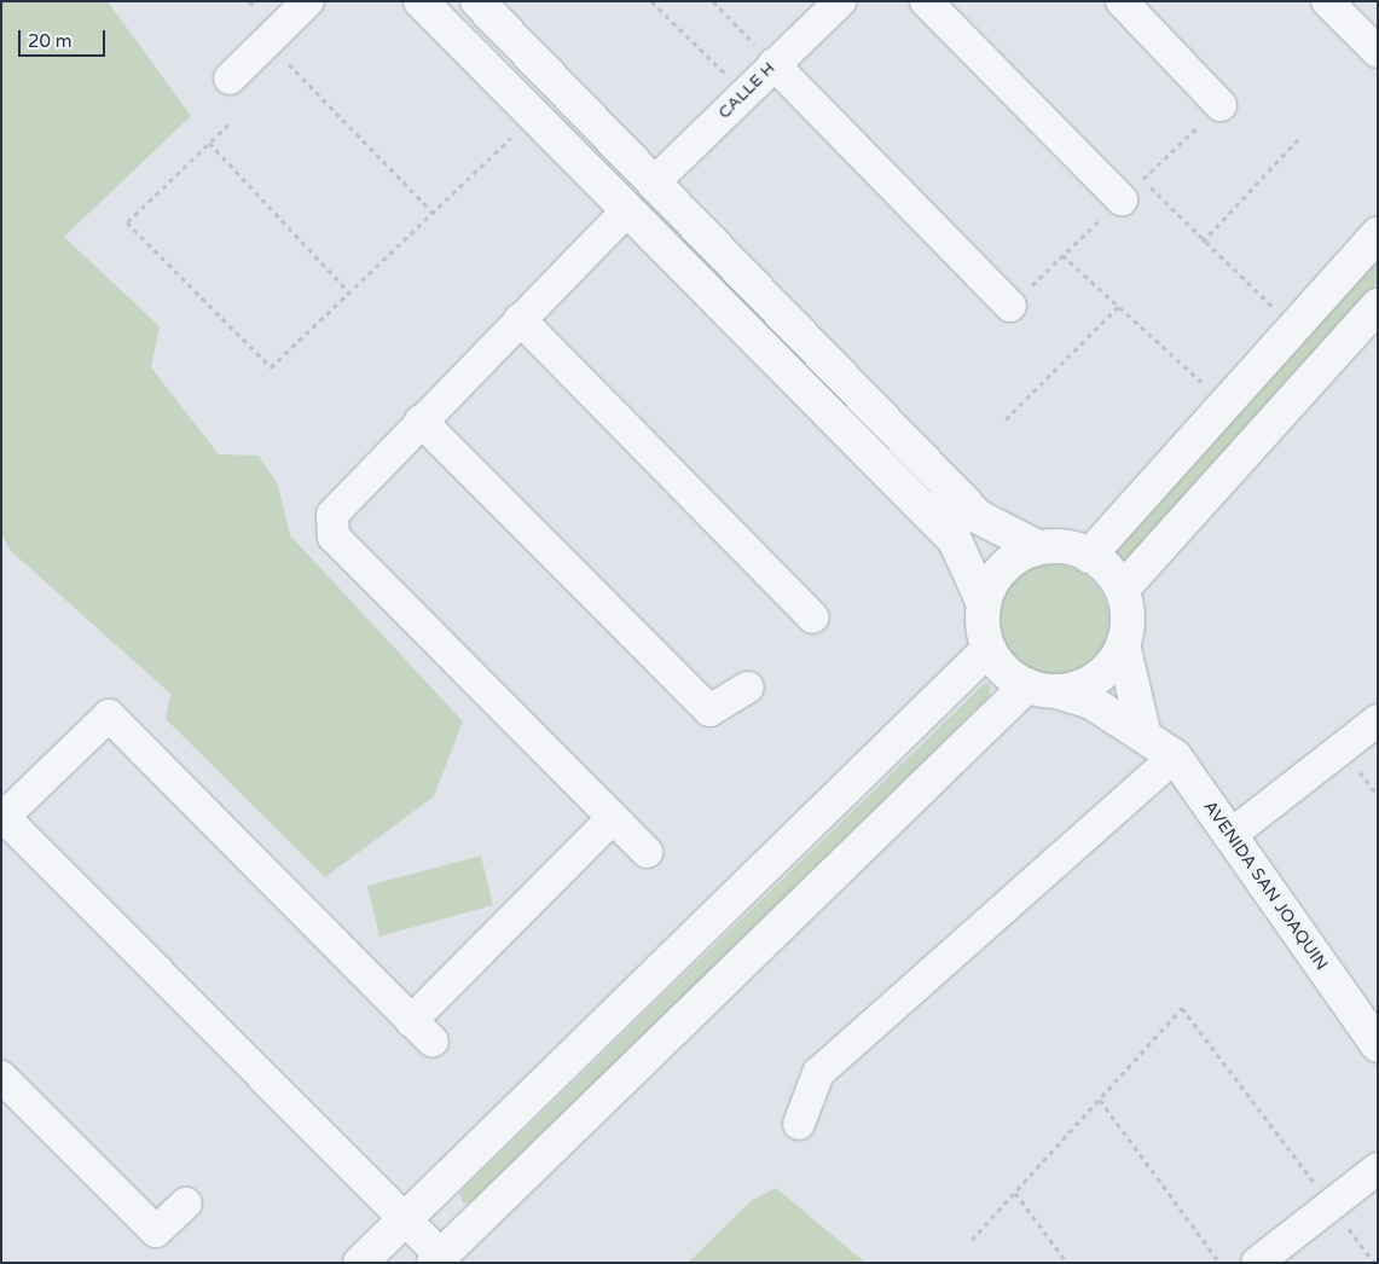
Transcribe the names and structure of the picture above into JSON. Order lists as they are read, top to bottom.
{
  "streets": {
    "street": ["CALLE H", "AVENIDA SAN JOAQUIN"]
  },
  "scale_bar": "20 m"
}
